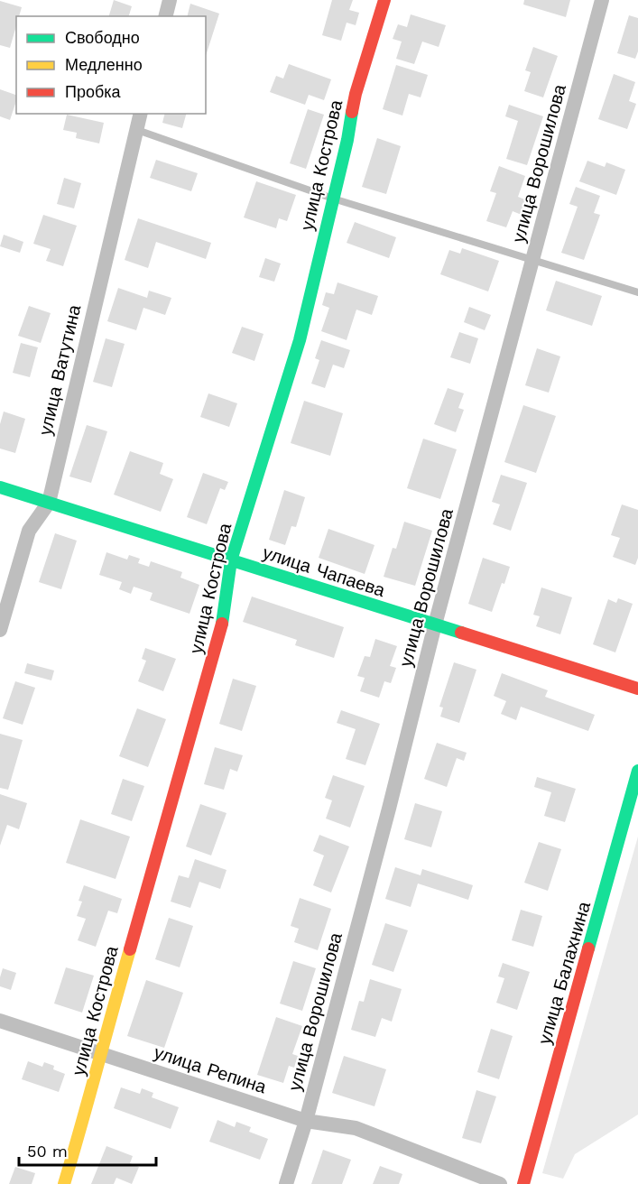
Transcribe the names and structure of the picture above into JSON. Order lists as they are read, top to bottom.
{
  "streets": {
    "street": [
      "улица Ворошилова",
      "улица Кострова",
      "улица Ватутина",
      "улица Чапаева",
      "улица Балахнина",
      "улица Репина"
    ]
  },
  "crossings": [
    ["улица Ворошилова", "улица Чапаева"],
    ["улица Ворошилова", "улица Репина"],
    ["улица Кострова", "улица Чапаева"],
    ["улица Кострова", "улица Репина"],
    ["улица Ватутина", "улица Чапаева"]
  ],
  "legend": ["Свободно", "Медленно", "Пробка"],
  "scale_bar": "50 m"
}
